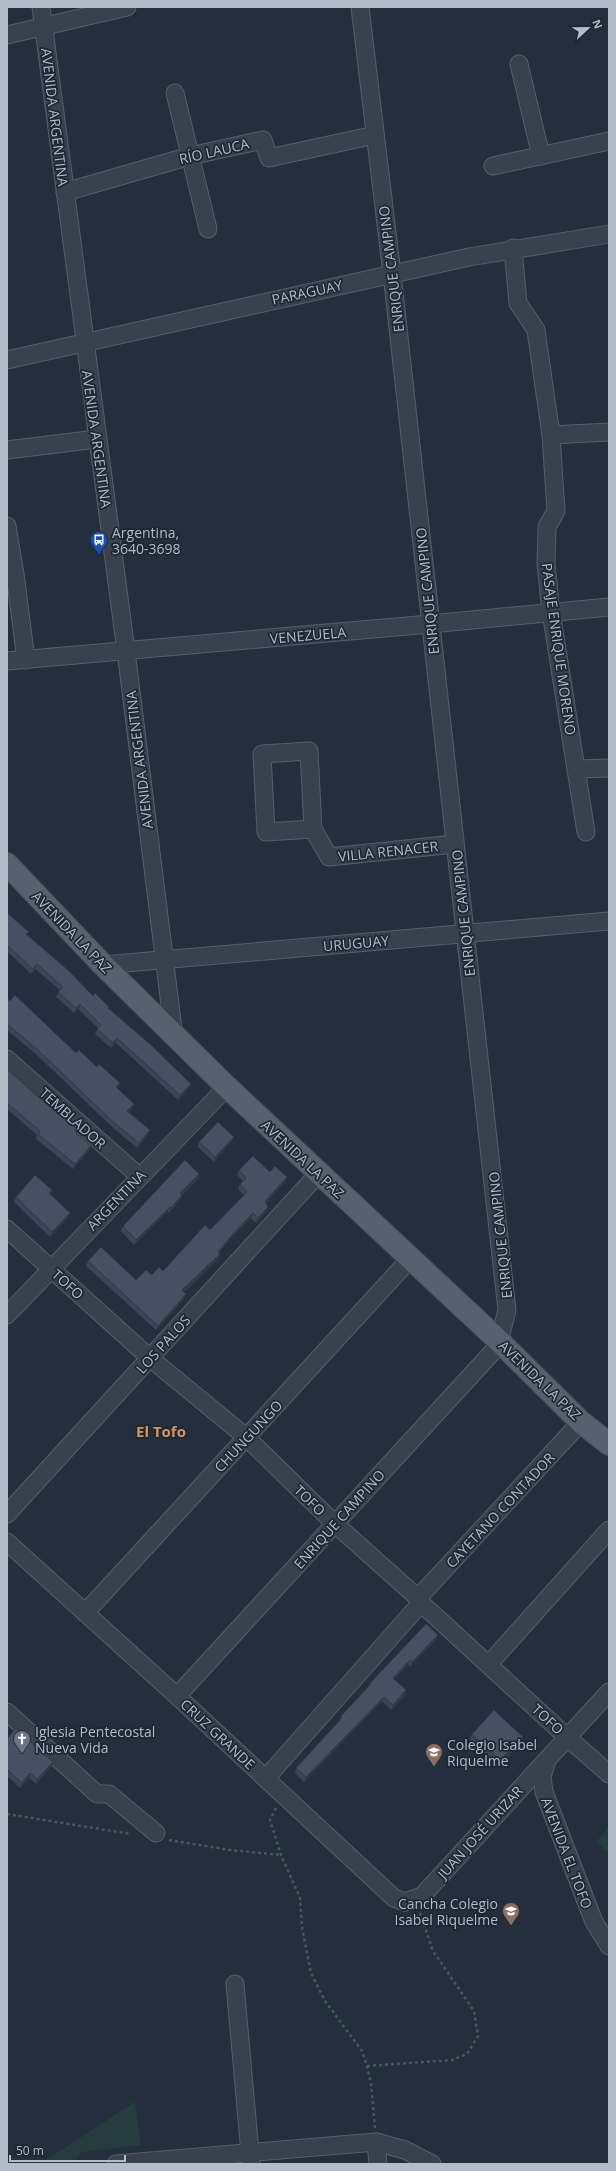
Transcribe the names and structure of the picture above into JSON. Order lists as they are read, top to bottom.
{
  "streets": {
    "main road": ["AVENIDA LA PAZ"],
    "street": [
      "AVENIDA ARGENTINA",
      "RÍO LAUCA",
      "ENRIQUE CAMPINO",
      "PARAGUAY",
      "VENEZUELA",
      "PASAJE ENRIQUE MORENO",
      "VILLA RENACER",
      "URUGUAY",
      "TEMBLADOR",
      "ARGENTINA",
      "TOFO",
      "LOS PALOS",
      "CHUNGUNGO",
      "CAYETANO CONTADOR",
      "CRUZ GRANDE",
      "JUAN JOSÉ URIZAR",
      "AVENIDA EL TOFO"
    ]
  },
  "crossings": [
    ["AVENIDA ARGENTINA", "RÍO LAUCA"],
    ["AVENIDA ARGENTINA", "PARAGUAY"],
    ["AVENIDA ARGENTINA", "VENEZUELA"],
    ["AVENIDA ARGENTINA", "AVENIDA LA PAZ"],
    ["AVENIDA ARGENTINA", "URUGUAY"],
    ["RÍO LAUCA", "ENRIQUE CAMPINO"],
    ["ENRIQUE CAMPINO", "PARAGUAY"],
    ["ENRIQUE CAMPINO", "VENEZUELA"],
    ["ENRIQUE CAMPINO", "VILLA RENACER"],
    ["ENRIQUE CAMPINO", "AVENIDA LA PAZ"],
    ["ENRIQUE CAMPINO", "URUGUAY"],
    ["ENRIQUE CAMPINO", "TOFO"],
    ["ENRIQUE CAMPINO", "CRUZ GRANDE"],
    ["PARAGUAY", "PASAJE ENRIQUE MORENO"],
    ["VENEZUELA", "PASAJE ENRIQUE MORENO"],
    ["AVENIDA LA PAZ", "URUGUAY"],
    ["AVENIDA LA PAZ", "ARGENTINA"],
    ["AVENIDA LA PAZ", "LOS PALOS"],
    ["AVENIDA LA PAZ", "CHUNGUNGO"],
    ["AVENIDA LA PAZ", "CAYETANO CONTADOR"],
    ["TEMBLADOR", "ARGENTINA"],
    ["ARGENTINA", "TOFO"],
    ["TOFO", "LOS PALOS"],
    ["TOFO", "CHUNGUNGO"],
    ["TOFO", "CAYETANO CONTADOR"],
    ["TOFO", "JUAN JOSÉ URIZAR"],
    ["CHUNGUNGO", "CRUZ GRANDE"],
    ["CAYETANO CONTADOR", "CRUZ GRANDE"],
    ["CRUZ GRANDE", "JUAN JOSÉ URIZAR"],
    ["JUAN JOSÉ URIZAR", "AVENIDA EL TOFO"]
  ],
  "districts": ["El Tofo"],
  "places": {
    "bus stop": ["Argentina, 3640-3698"],
    "church": ["Iglesia Pentecostal Nueva Vida"],
    "school or university": ["Colegio Isabel Riquelme", "Cancha Colegio Isabel Riquelme"]
  },
  "scale_bar": "50 m",
  "north": "right"
}
